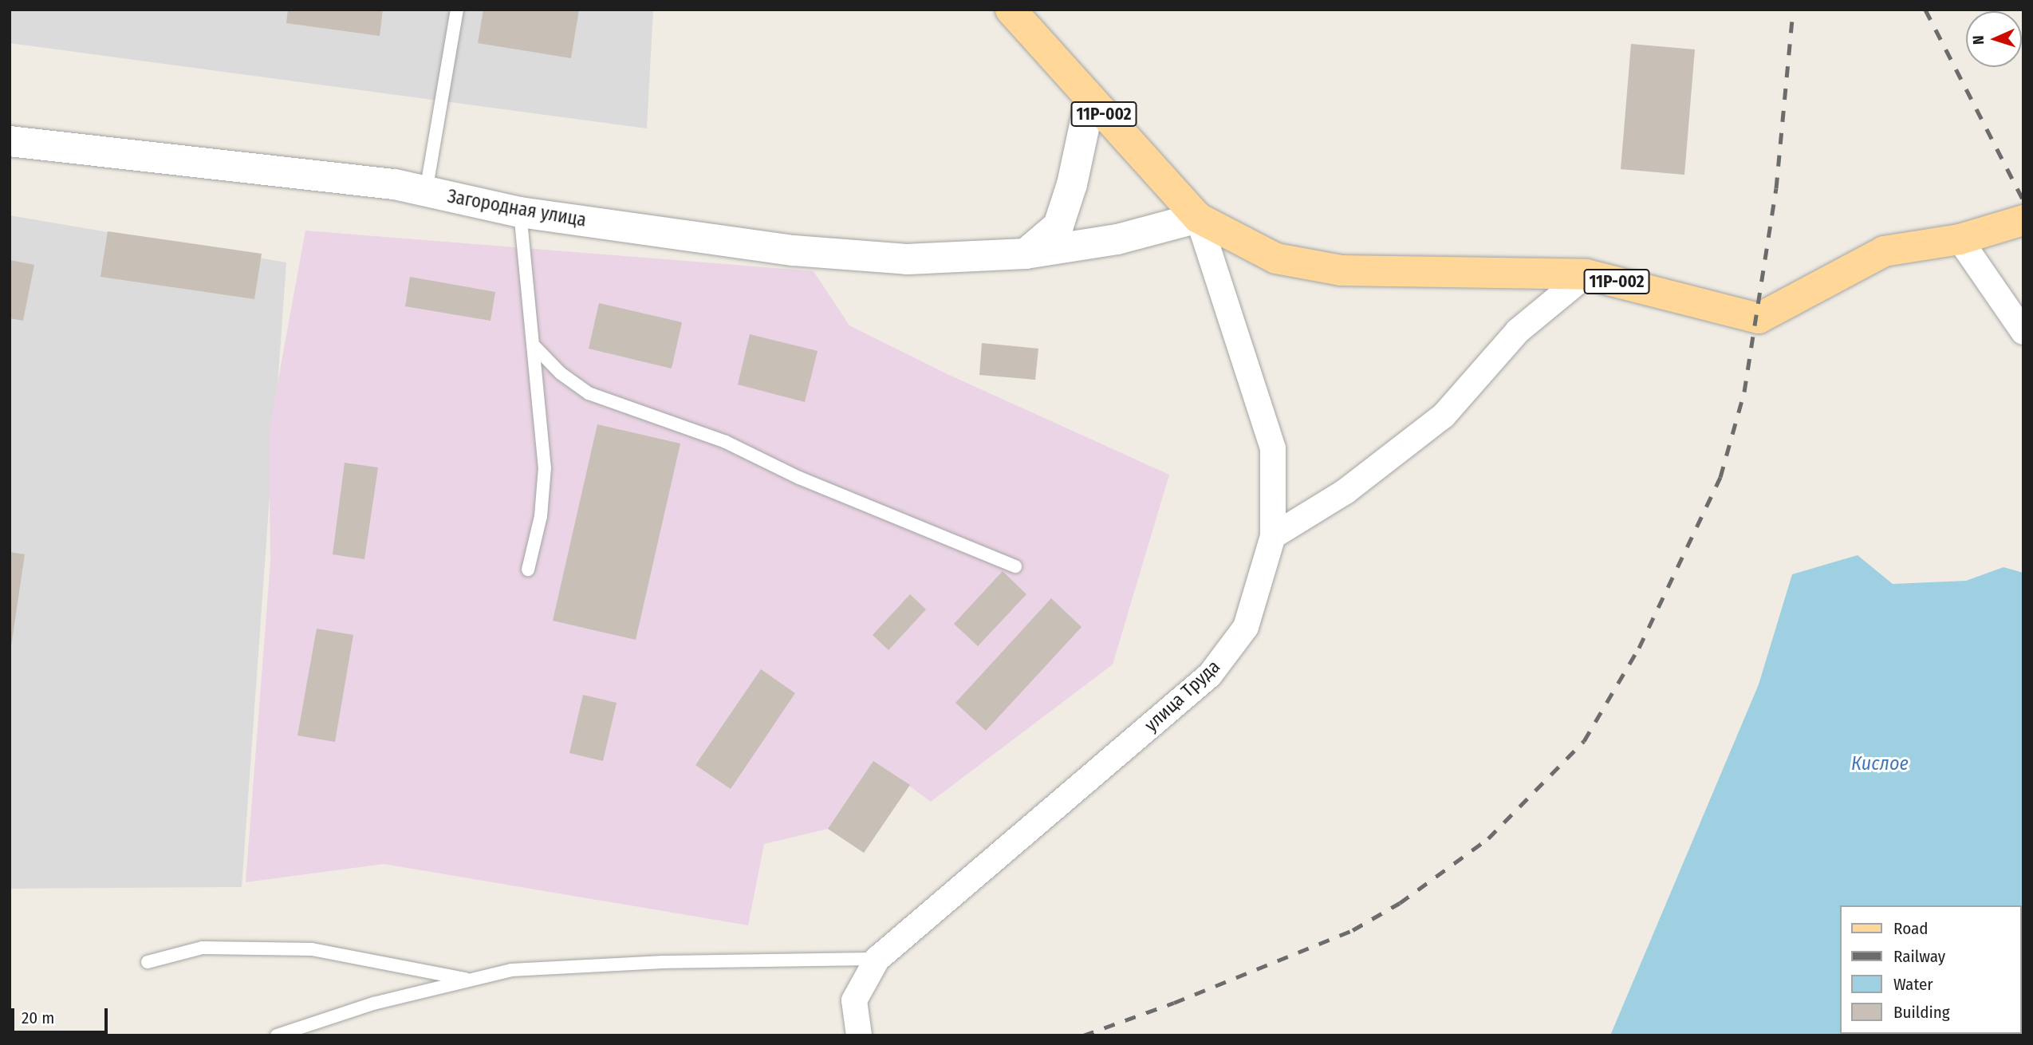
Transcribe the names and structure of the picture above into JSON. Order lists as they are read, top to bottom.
{
  "streets": {
    "main road": ["11Р-002"],
    "street": ["Загородная улица", "улица Труда"]
  },
  "crossings": [
    ["11Р-002", "Загородная улица"],
    ["11Р-002", "улица Труда"],
    ["Загородная улица", "улица Труда"]
  ],
  "water": ["Кислое"],
  "legend": [
    "Road",
    "Railway",
    "Water",
    "Building"
  ],
  "scale_bar": "20 m",
  "north": "left"
}
